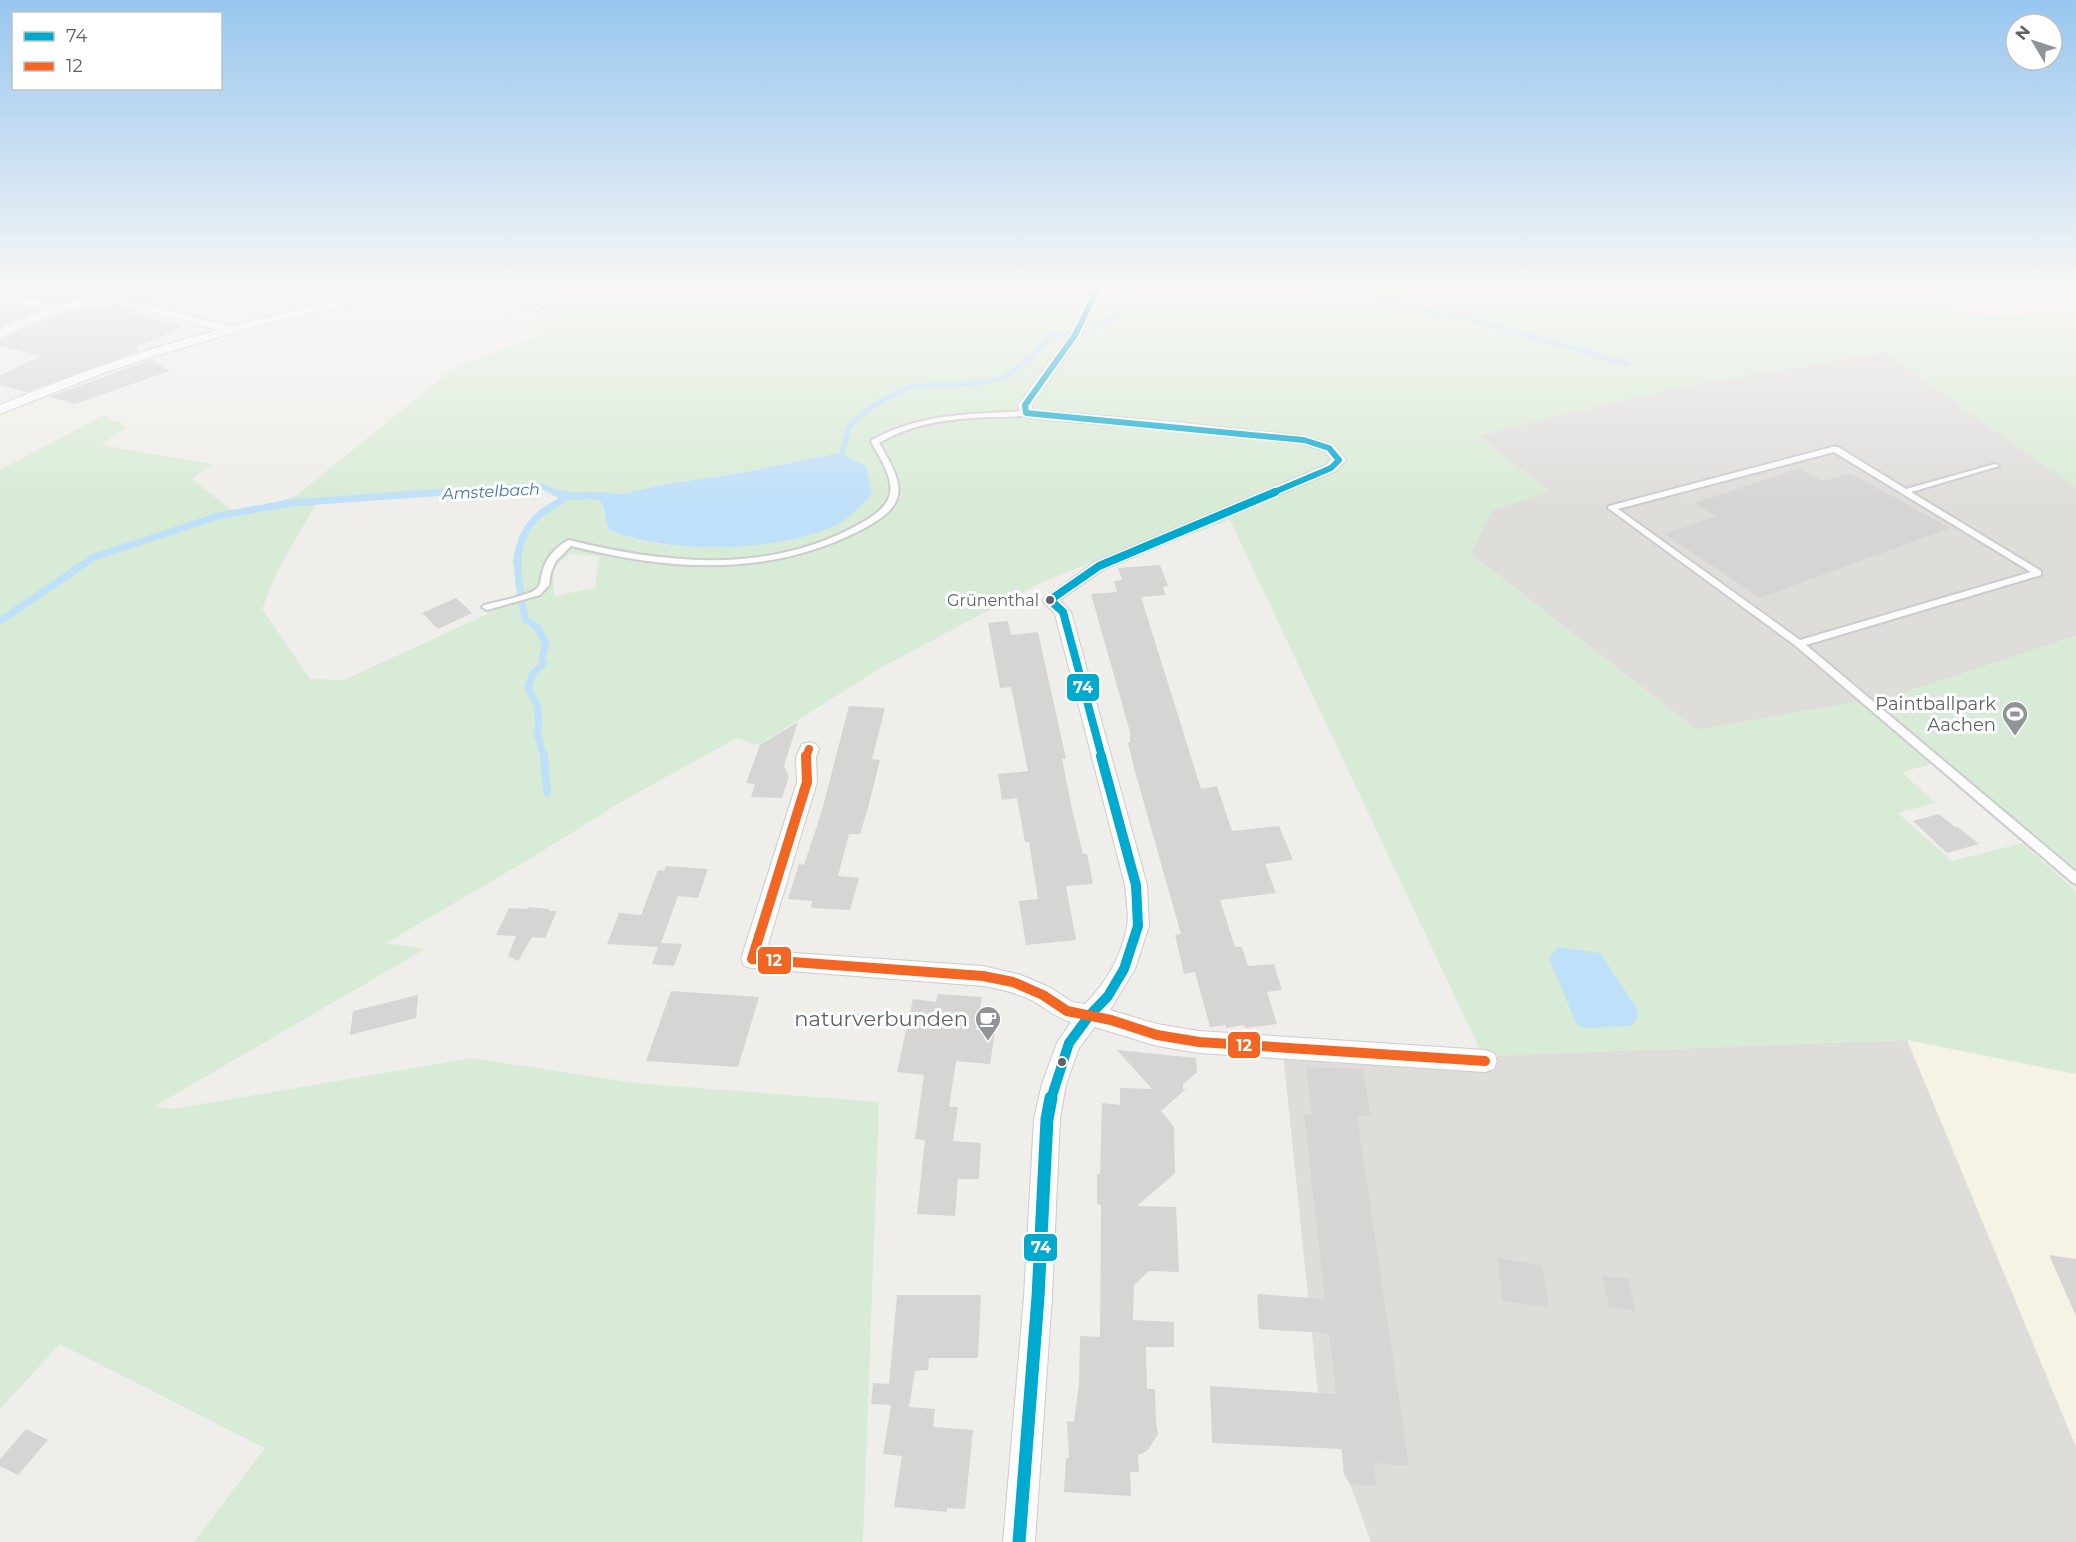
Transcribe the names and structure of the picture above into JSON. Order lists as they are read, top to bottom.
{
  "water": ["Amstelbach"],
  "places": {
    "other": ["Grünenthal"],
    "sports": ["Paintballpark Aachen"],
    "cafe": ["naturverbunden"]
  },
  "lines": ["transit line 74", "transit line 12"],
  "legend": ["74", "12"],
  "north": "top left"
}
